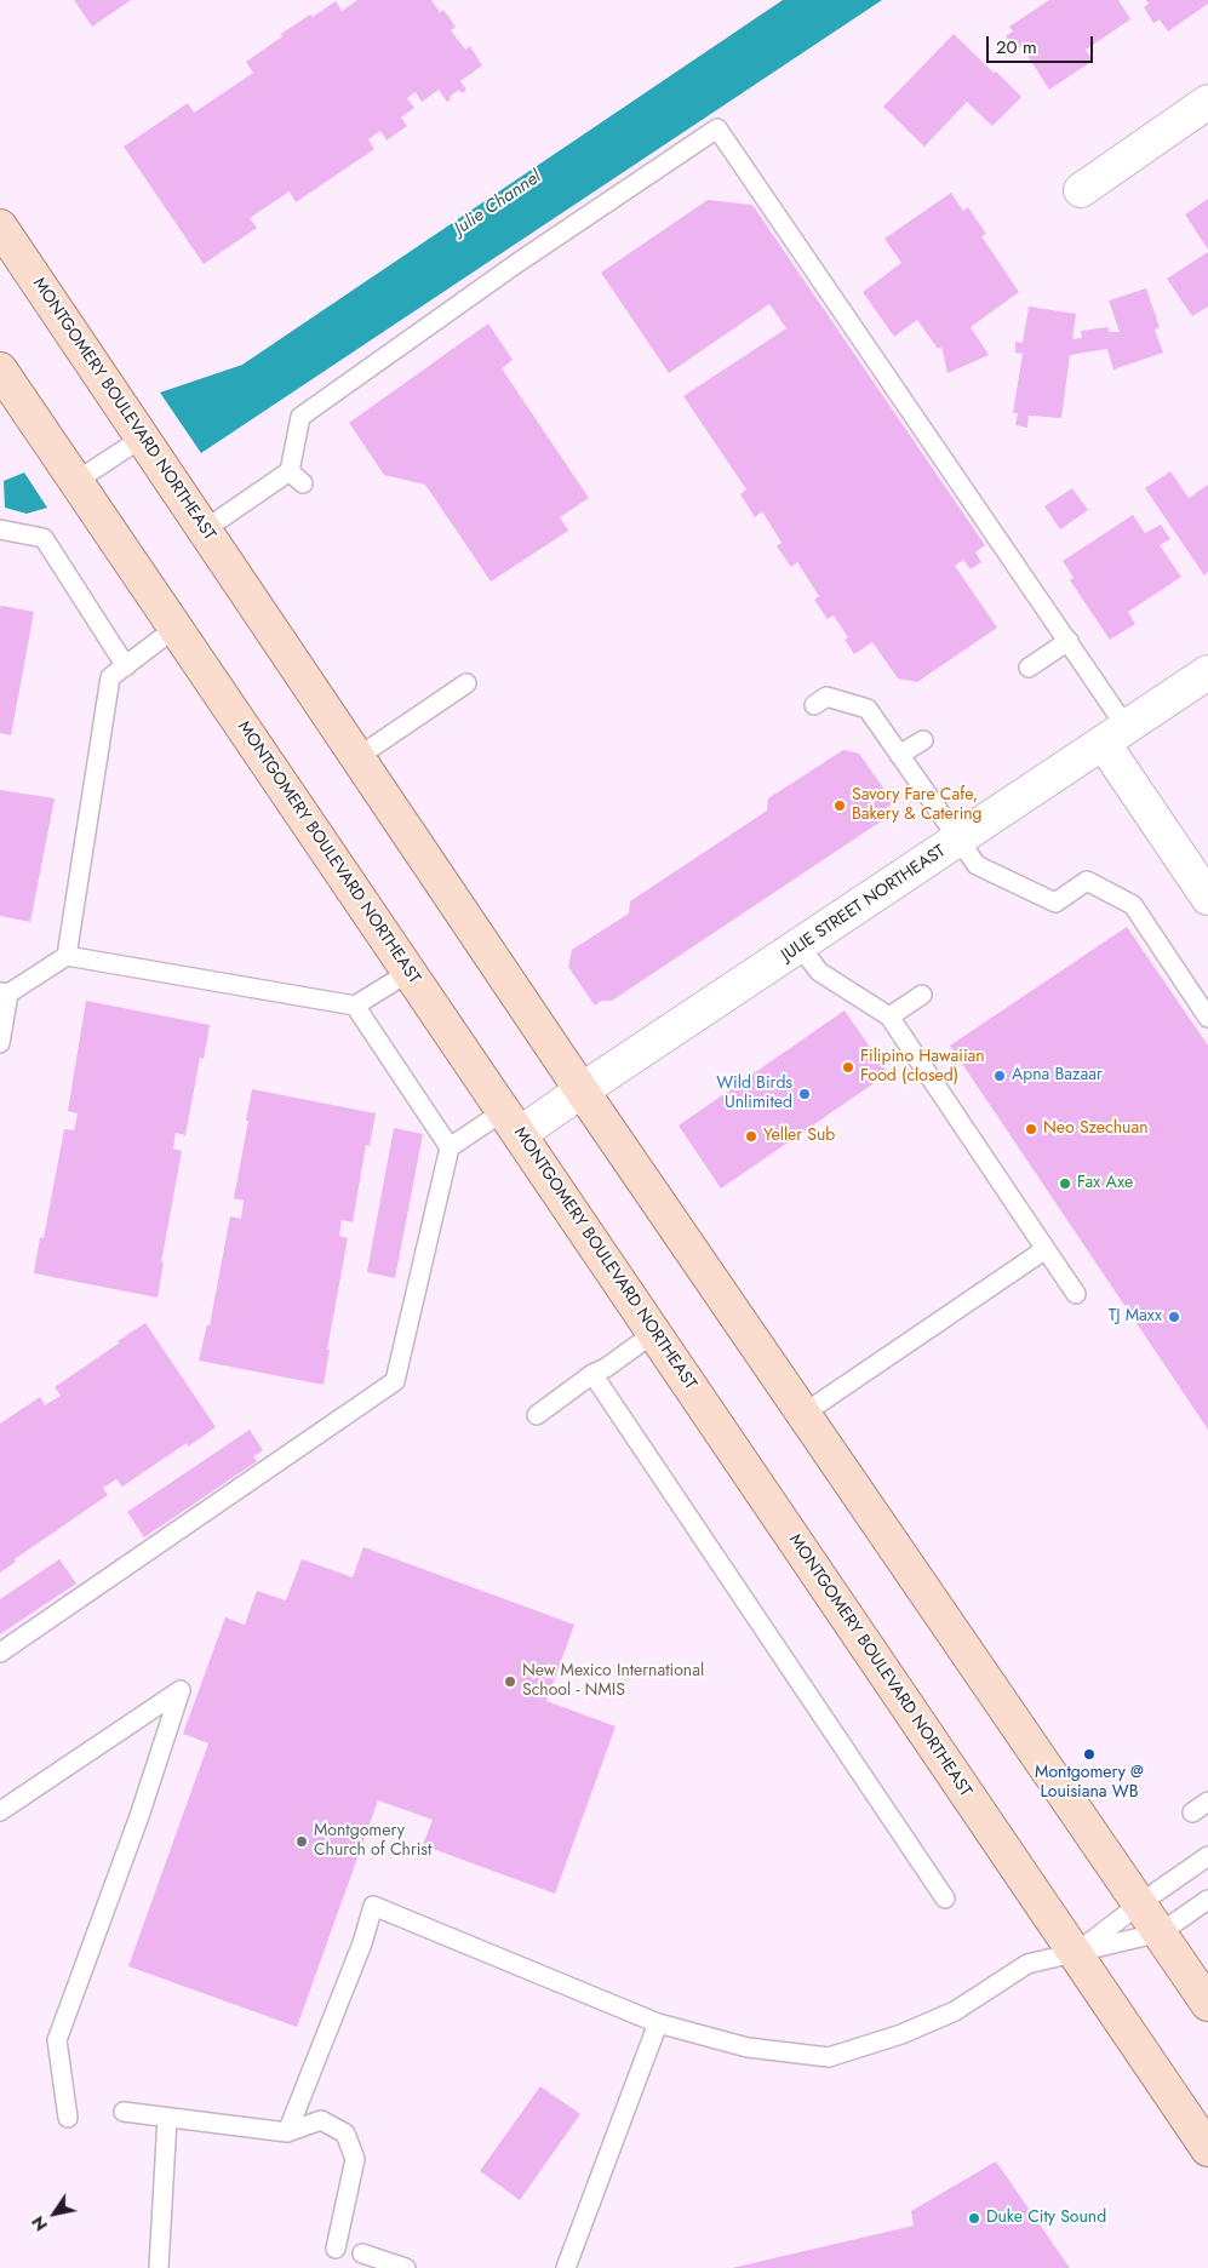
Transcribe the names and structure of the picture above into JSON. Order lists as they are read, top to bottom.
{
  "streets": {
    "main road": ["MONTGOMERY BOULEVARD NORTHEAST"],
    "street": ["JULIE STREET NORTHEAST"]
  },
  "crossings": [
    ["MONTGOMERY BOULEVARD NORTHEAST", "JULIE STREET NORTHEAST"]
  ],
  "water": ["Julie Channel"],
  "places": [
    "Savory Fare Cafe, Bakery & Catering",
    "Filipino Hawaiian Food (closed)",
    "Apna Bazaar",
    "Wild Birds Unlimited",
    "Neo Szechuan",
    "Yeller Sub",
    "Fax Axe",
    "TJ Maxx",
    "New Mexico International School - NMIS",
    "Montgomery @ Louisiana WB",
    "Montgomery Church of Christ",
    "Duke City Sound"
  ],
  "scale_bar": "20 m",
  "north": "bottom left"
}
